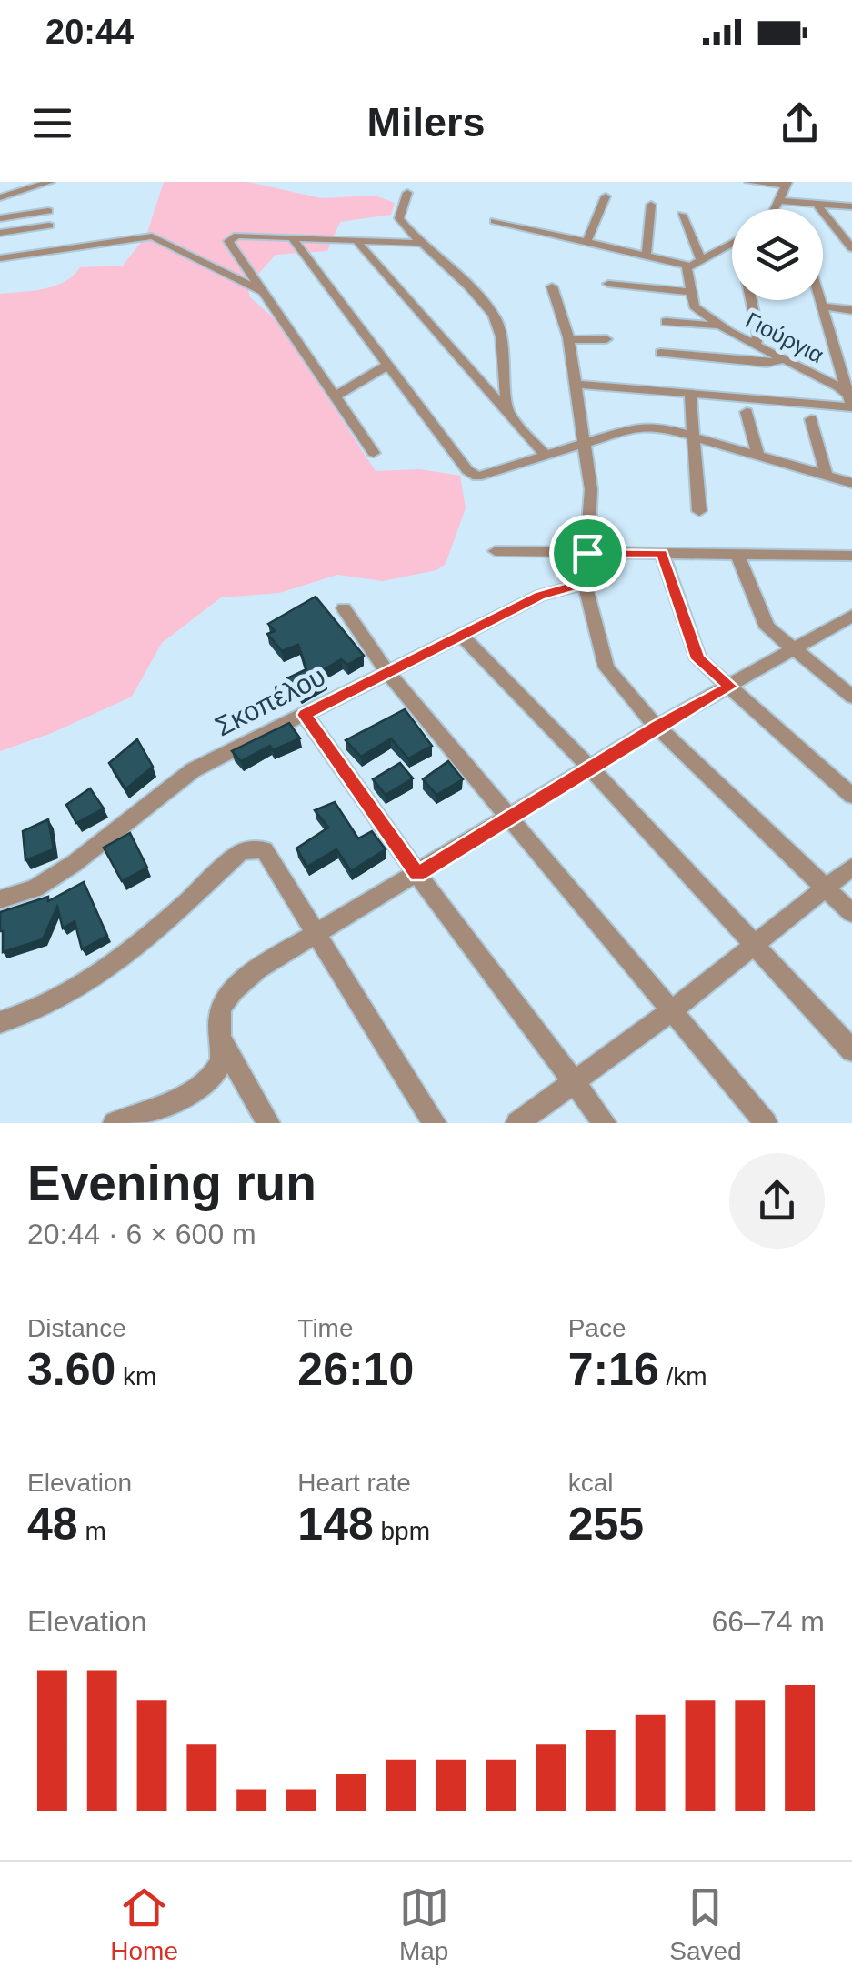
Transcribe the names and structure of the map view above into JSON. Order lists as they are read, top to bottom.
{
  "streets": {
    "street": ["Γιούργια", "Σκοπέλου"]
  },
  "page": {
    "status": "20:44",
    "header": "Milers",
    "heading": ["Evening run", "20:44 · 6 × 600 m"],
    "stats": [
      ["Distance", "3.60 km"],
      ["Time", "26:10"],
      ["Pace", "7:16 /km"],
      ["Elevation", "48 m"],
      ["Heart rate", "148 bpm"],
      ["kcal", "255"]
    ],
    "chart": ["Elevation", "66–74 m"],
    "tabs": ["Home", "Map", "Saved"]
  }
}
